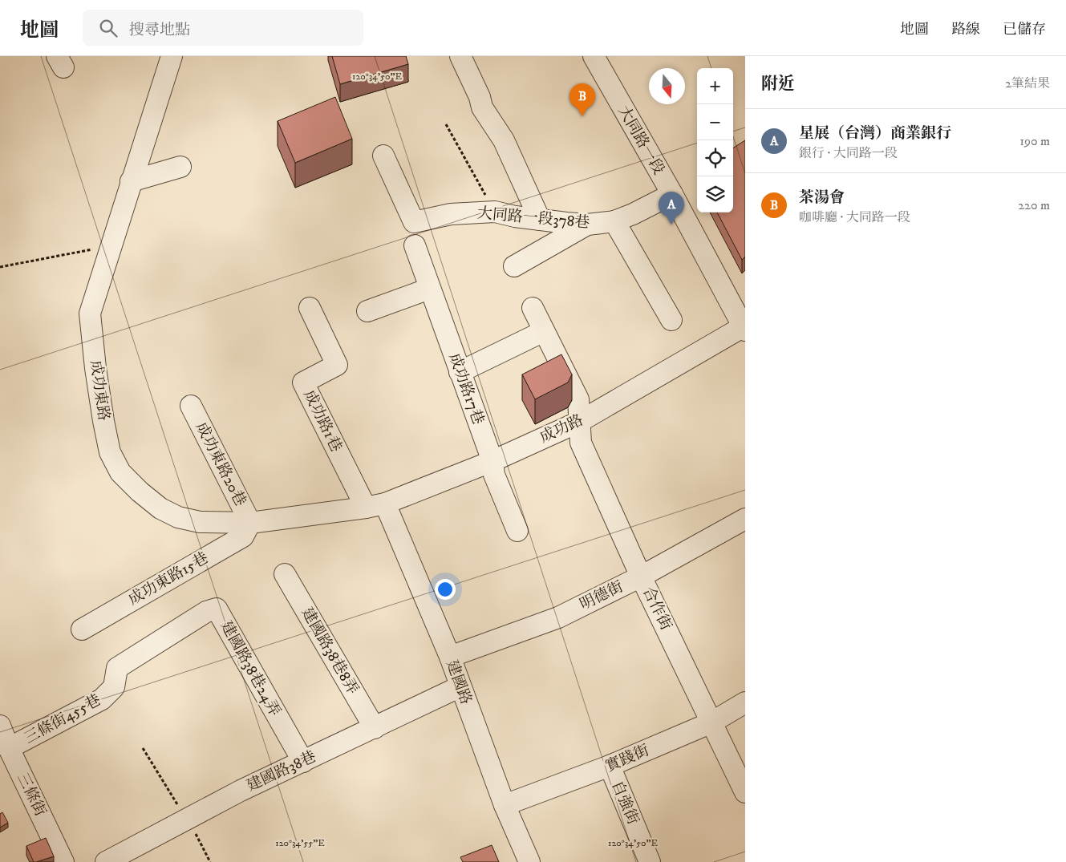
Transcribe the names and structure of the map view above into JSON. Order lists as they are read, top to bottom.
{
  "streets": {
    "street": [
      "大同路一段",
      "大同路一段378巷",
      "成功路17巷",
      "成功東路",
      "成功路1巷",
      "成功路",
      "成功東路20巷",
      "成功東路15巷",
      "明德街",
      "合作街",
      "建國路38巷8弄",
      "建國路38巷24弄",
      "建國路",
      "三條街455巷",
      "實踐街",
      "建國路38巷",
      "三條街",
      "自強街"
    ]
  },
  "crossings": [
    ["大同路一段", "大同路一段378巷"],
    ["大同路一段", "成功路"],
    ["成功路17巷", "成功路"],
    ["成功東路", "成功路1巷"],
    ["成功東路", "成功路"],
    ["成功東路", "成功東路20巷"],
    ["成功東路", "成功東路15巷"],
    ["成功東路", "建國路"],
    ["成功路1巷", "成功路"],
    ["成功路1巷", "建國路"],
    ["成功路", "合作街"],
    ["成功路", "建國路"],
    ["成功東路20巷", "成功東路15巷"],
    ["明德街", "合作街"],
    ["明德街", "建國路"],
    ["合作街", "實踐街"],
    ["建國路38巷8弄", "建國路38巷"],
    ["建國路38巷24弄", "三條街455巷"],
    ["建國路38巷24弄", "建國路38巷"],
    ["建國路", "實踐街"],
    ["建國路", "建國路38巷"],
    ["三條街455巷", "三條街"],
    ["實踐街", "自強街"]
  ],
  "north": "bottom",
  "page": {
    "header": "地圖",
    "search": "搜尋地點",
    "nav": ["地圖", "路線", "已儲存"],
    "heading": ["附近", "2筆結果"],
    "map_buttons": ["+", "−"],
    "pins": ["B", "A"],
    "list": [
      {
        "mark": "A",
        "name": "星展（台灣）商業銀行",
        "note": "銀行 · 大同路一段",
        "value": "190 m"
      },
      {
        "mark": "B",
        "name": "茶湯會",
        "note": "咖啡廳 · 大同路一段",
        "value": "220 m"
      }
    ]
  },
  "coordinates": ["120°34'50\"E", "120°34'55\"E"]
}
